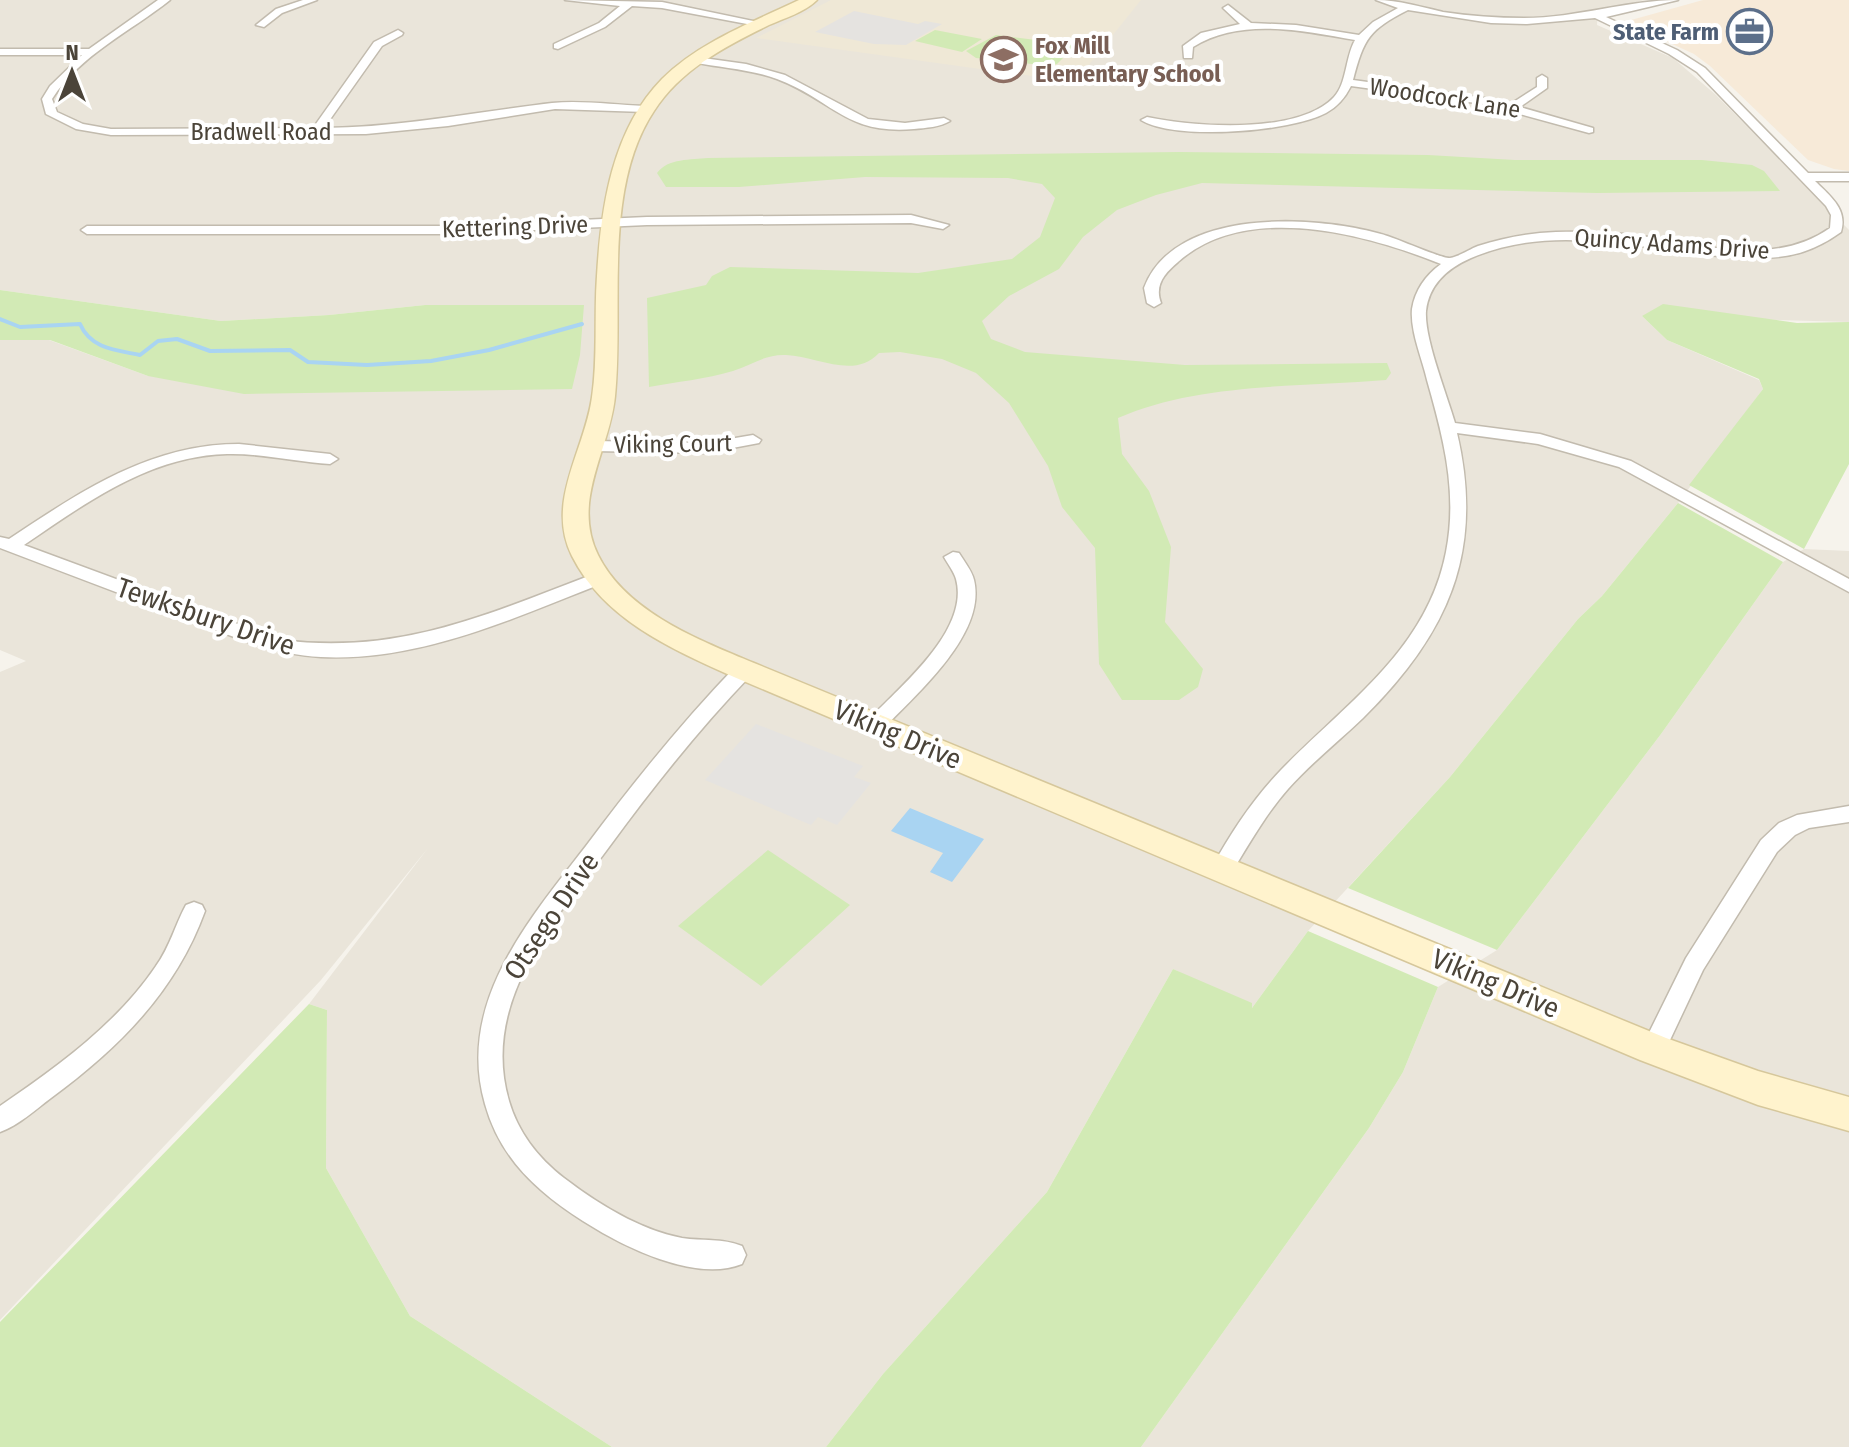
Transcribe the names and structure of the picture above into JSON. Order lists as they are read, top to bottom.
{
  "streets": {
    "street": [
      "Woodcock Lane",
      "Bradwell Road",
      "Kettering Drive",
      "Quincy Adams Drive",
      "Viking Court",
      "Tewksbury Drive",
      "Viking Drive",
      "Otsego Drive"
    ]
  },
  "crossings": [
    ["Bradwell Road", "Viking Drive"],
    ["Kettering Drive", "Viking Drive"],
    ["Quincy Adams Drive", "Viking Drive"],
    ["Viking Court", "Viking Drive"],
    ["Tewksbury Drive", "Viking Drive"],
    ["Viking Drive", "Otsego Drive"]
  ],
  "places": {
    "office": ["State Farm"],
    "school or university": ["Fox Mill Elementary School"]
  },
  "north": "top"
}
